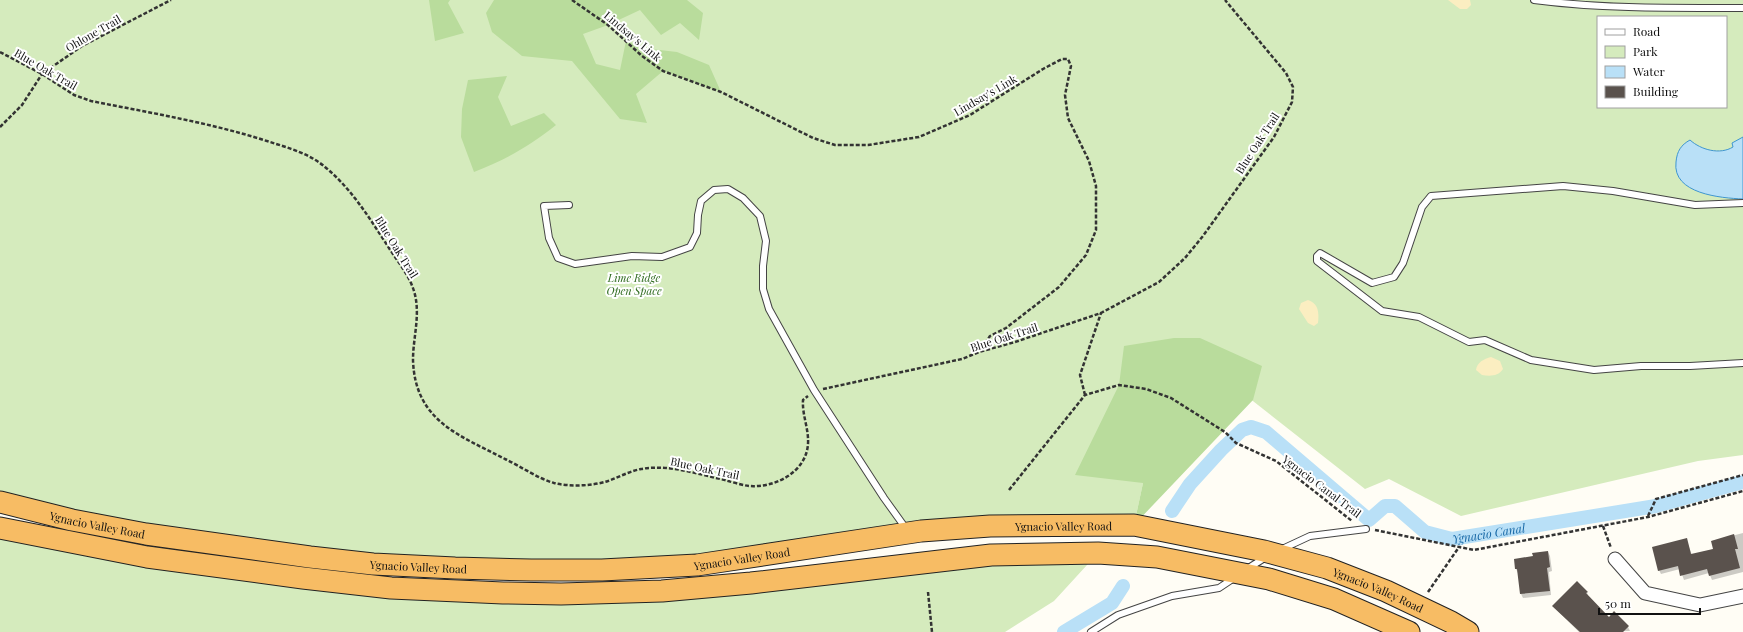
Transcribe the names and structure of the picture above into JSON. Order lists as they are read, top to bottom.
{
  "streets": {
    "highway": ["Ygnacio Valley Road"],
    "path": [
      "Ohlone Trail",
      "Lindsay's Link",
      "Blue Oak Trail",
      "Ygnacio Canal Trail"
    ]
  },
  "crossings": [
    ["Ohlone Trail", "Blue Oak Trail"],
    ["Lindsay's Link", "Blue Oak Trail"]
  ],
  "water": ["Ygnacio Canal"],
  "parks": ["Lime Ridge Open Space"],
  "legend": [
    "Road",
    "Park",
    "Water",
    "Building"
  ],
  "scale_bar": "50 m"
}
